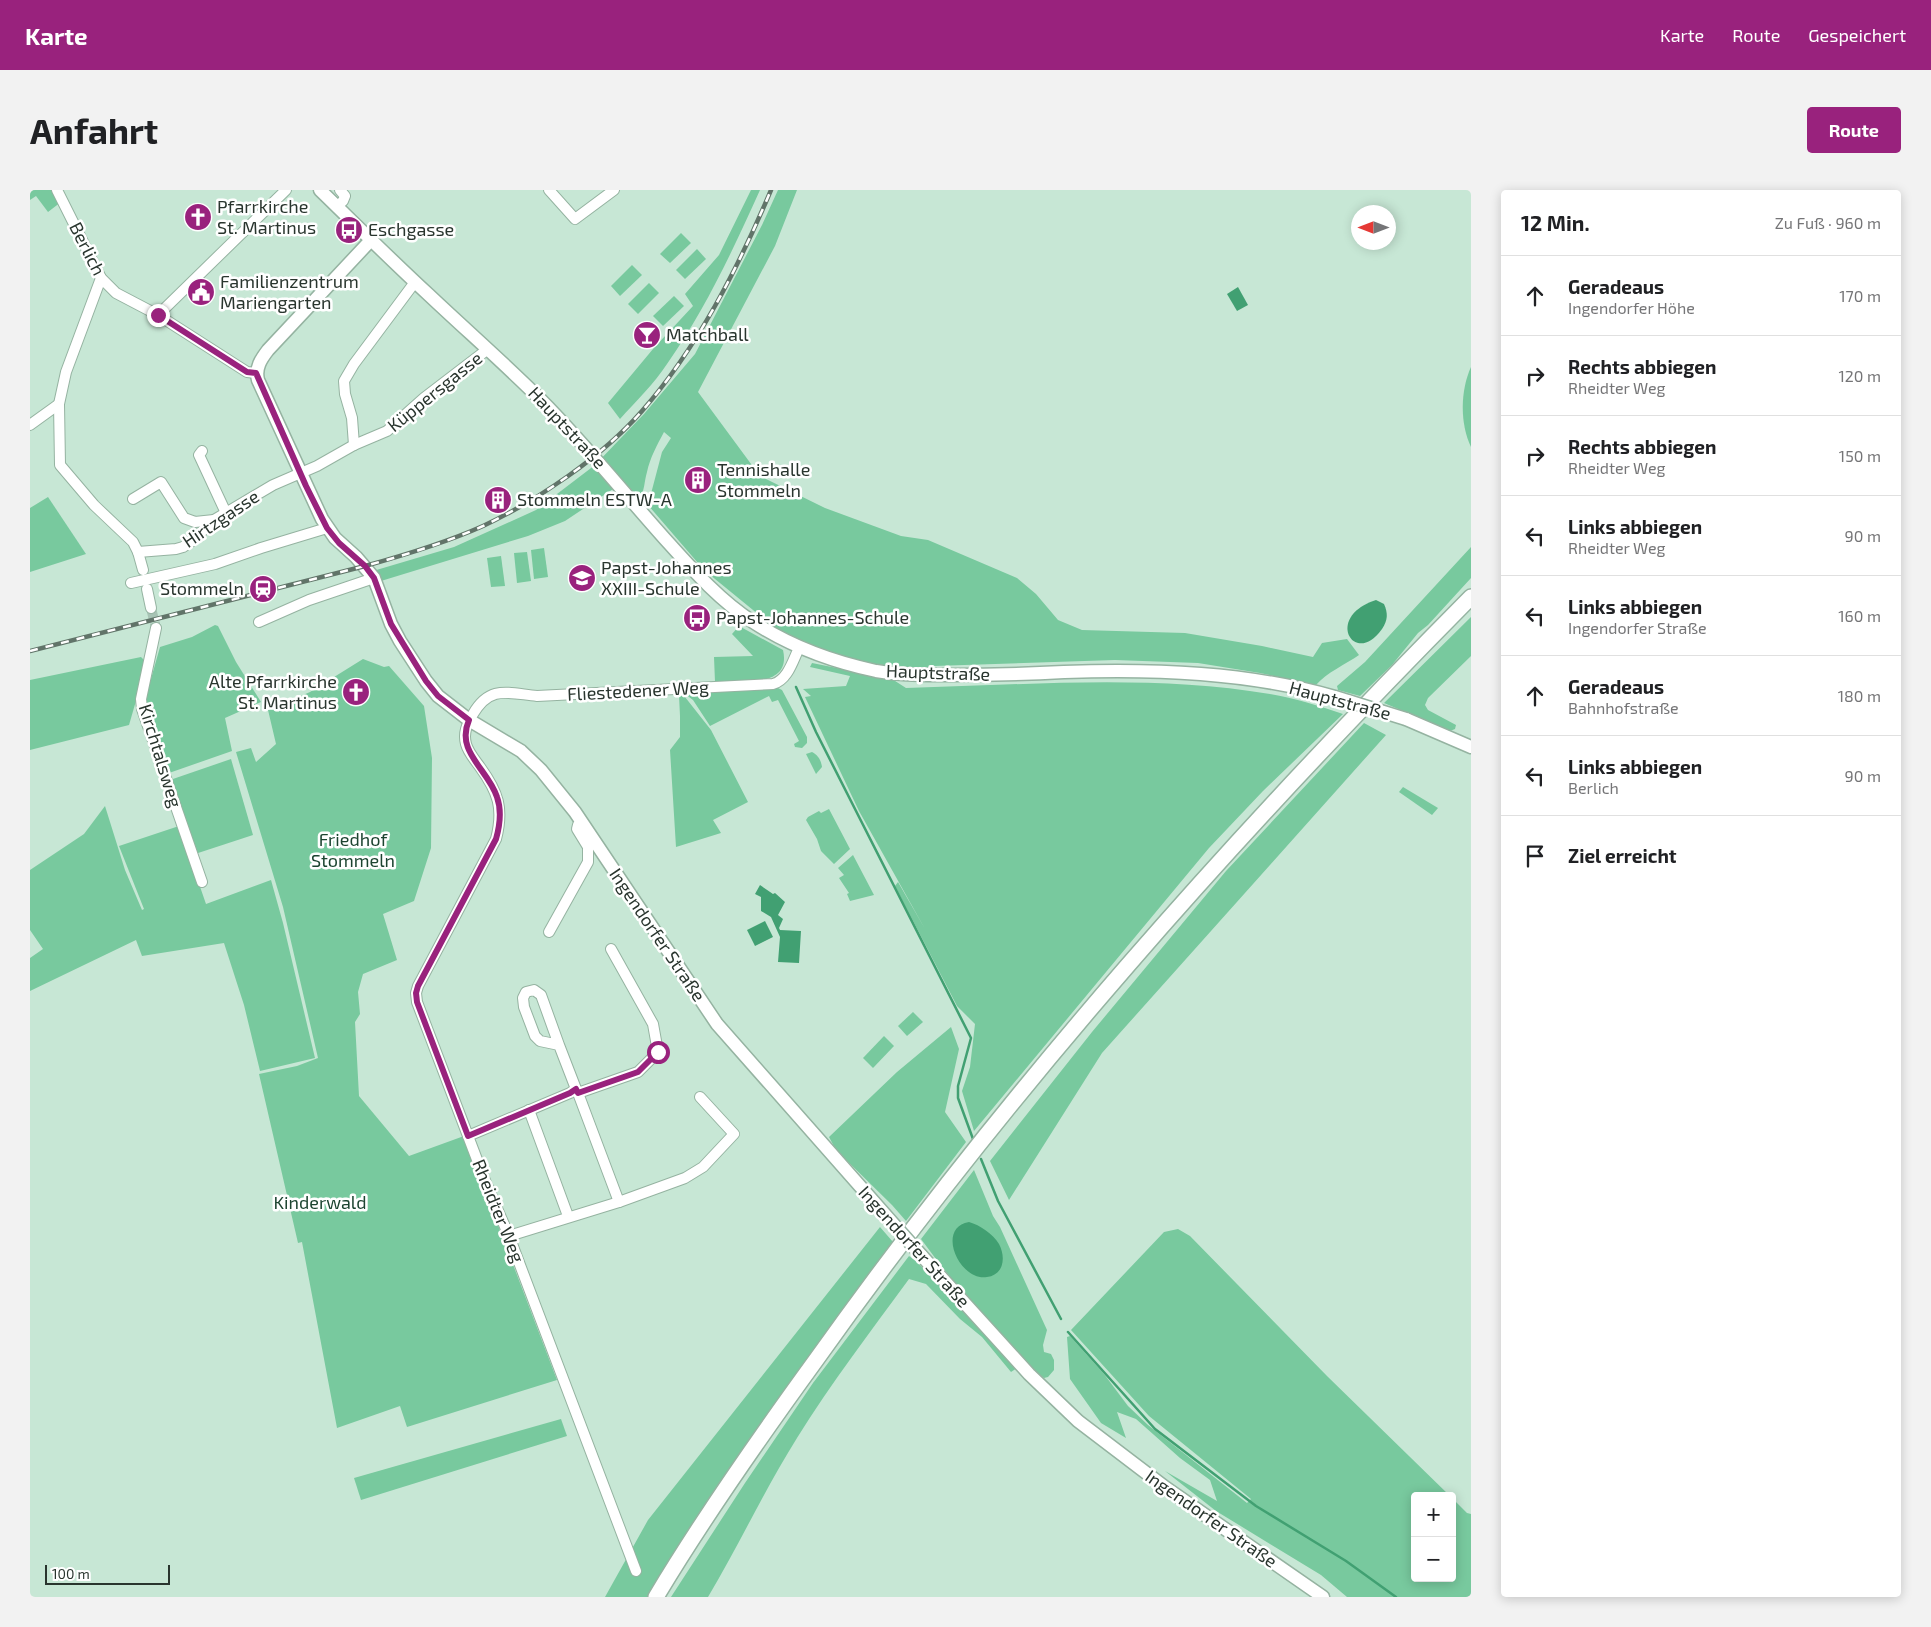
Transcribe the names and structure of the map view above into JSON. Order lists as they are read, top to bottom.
{
  "streets": {
    "street": [
      "Berlich",
      "Küppersgasse",
      "Hauptstraße",
      "Hirtzgasse",
      "Fliestedener Weg",
      "Kirchtalsweg",
      "Ingendorfer Straße",
      "Rheidter Weg"
    ]
  },
  "crossings": [
    ["Berlich", "Ingendorfer Straße"],
    ["Küppersgasse", "Hauptstraße"],
    ["Küppersgasse", "Hirtzgasse"],
    ["Küppersgasse", "Ingendorfer Straße"],
    ["Hauptstraße", "Fliestedener Weg"],
    ["Hirtzgasse", "Ingendorfer Straße"],
    ["Fliestedener Weg", "Ingendorfer Straße"],
    ["Fliestedener Weg", "Rheidter Weg"],
    ["Ingendorfer Straße", "Rheidter Weg"]
  ],
  "parks": ["Friedhof Stommeln", "Kinderwald"],
  "places": {
    "church": ["Pfarrkirche St. Martinus", "Alte Pfarrkirche St. Martinus"],
    "bus stop": ["Eschgasse", "Papst-Johannes-Schule"],
    "public building": ["Familienzentrum Mariengarten"],
    "bar": ["Matchball"],
    "building": ["Tennishalle Stommeln", "Stommeln ESTW-A"],
    "school or university": ["Papst-Johannes XXIII-Schule"],
    "station": ["Stommeln"]
  },
  "scale_bar": "100 m",
  "north": "left",
  "page": {
    "header": "Karte",
    "nav": ["Karte", "Route", "Gespeichert"],
    "buttons": "Route",
    "title": "Anfahrt",
    "heading": ["12 Min.", "Zu Fuß · 960 m"],
    "list": [
      ["Geradeaus", "Ingendorfer Höhe", "170 m"],
      ["Rechts abbiegen", "Rheidter Weg", "120 m"],
      ["Rechts abbiegen", "Rheidter Weg", "150 m"],
      ["Links abbiegen", "Rheidter Weg", "90 m"],
      ["Links abbiegen", "Ingendorfer Straße", "160 m"],
      ["Geradeaus", "Bahnhofstraße", "180 m"],
      ["Links abbiegen", "Berlich", "90 m"],
      "Ziel erreicht"
    ],
    "map_buttons": ["+", "−"],
    "scale": "100 m"
  }
}
